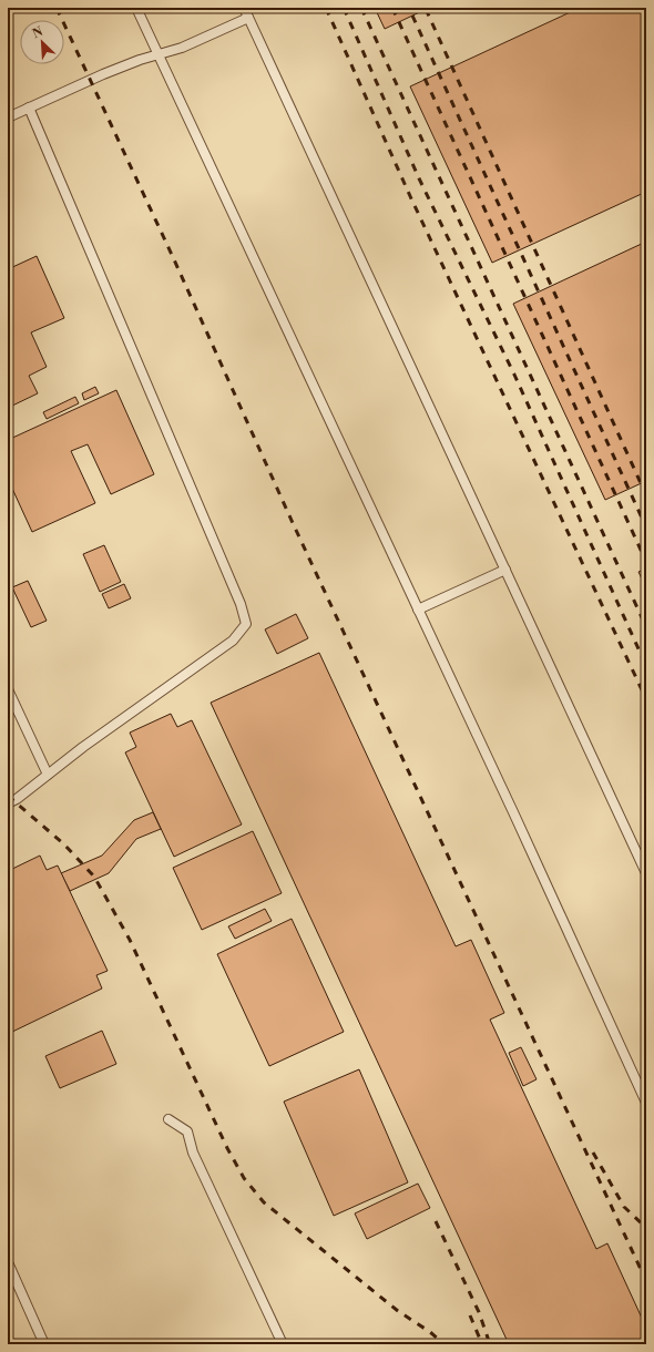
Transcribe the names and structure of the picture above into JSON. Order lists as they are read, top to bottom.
{
  "north": "top left"
}
